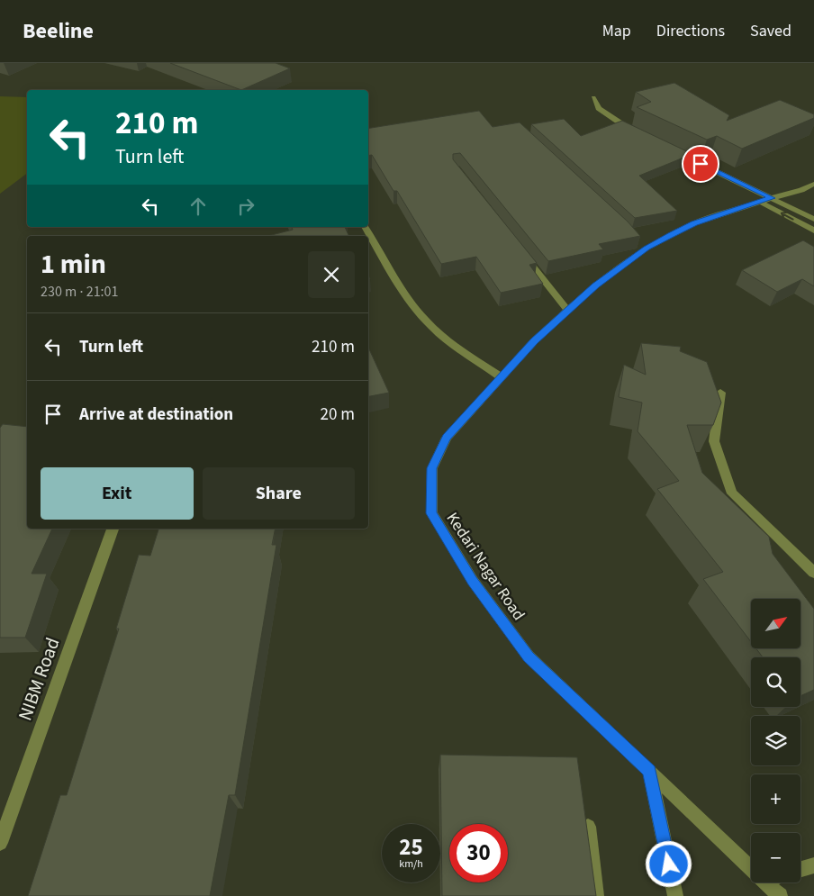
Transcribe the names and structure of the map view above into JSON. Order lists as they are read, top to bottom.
{
  "streets": {
    "street": ["Kedari Nagar Road", "NIBM Road"]
  },
  "north": "top right",
  "page": {
    "header": "Beeline",
    "nav": ["Map", "Directions", "Saved"],
    "turn": ["210 m", "Turn left"],
    "heading": ["1 min", "230 m · 21:01"],
    "list": [
      {
        "name": "Turn left",
        "value": "210 m"
      },
      {
        "name": "Arrive at destination",
        "value": "20 m"
      }
    ],
    "buttons": ["Exit", "Share"],
    "map_buttons": ["+", "−"],
    "speed": "25 km/h",
    "limit": "30"
  }
}
